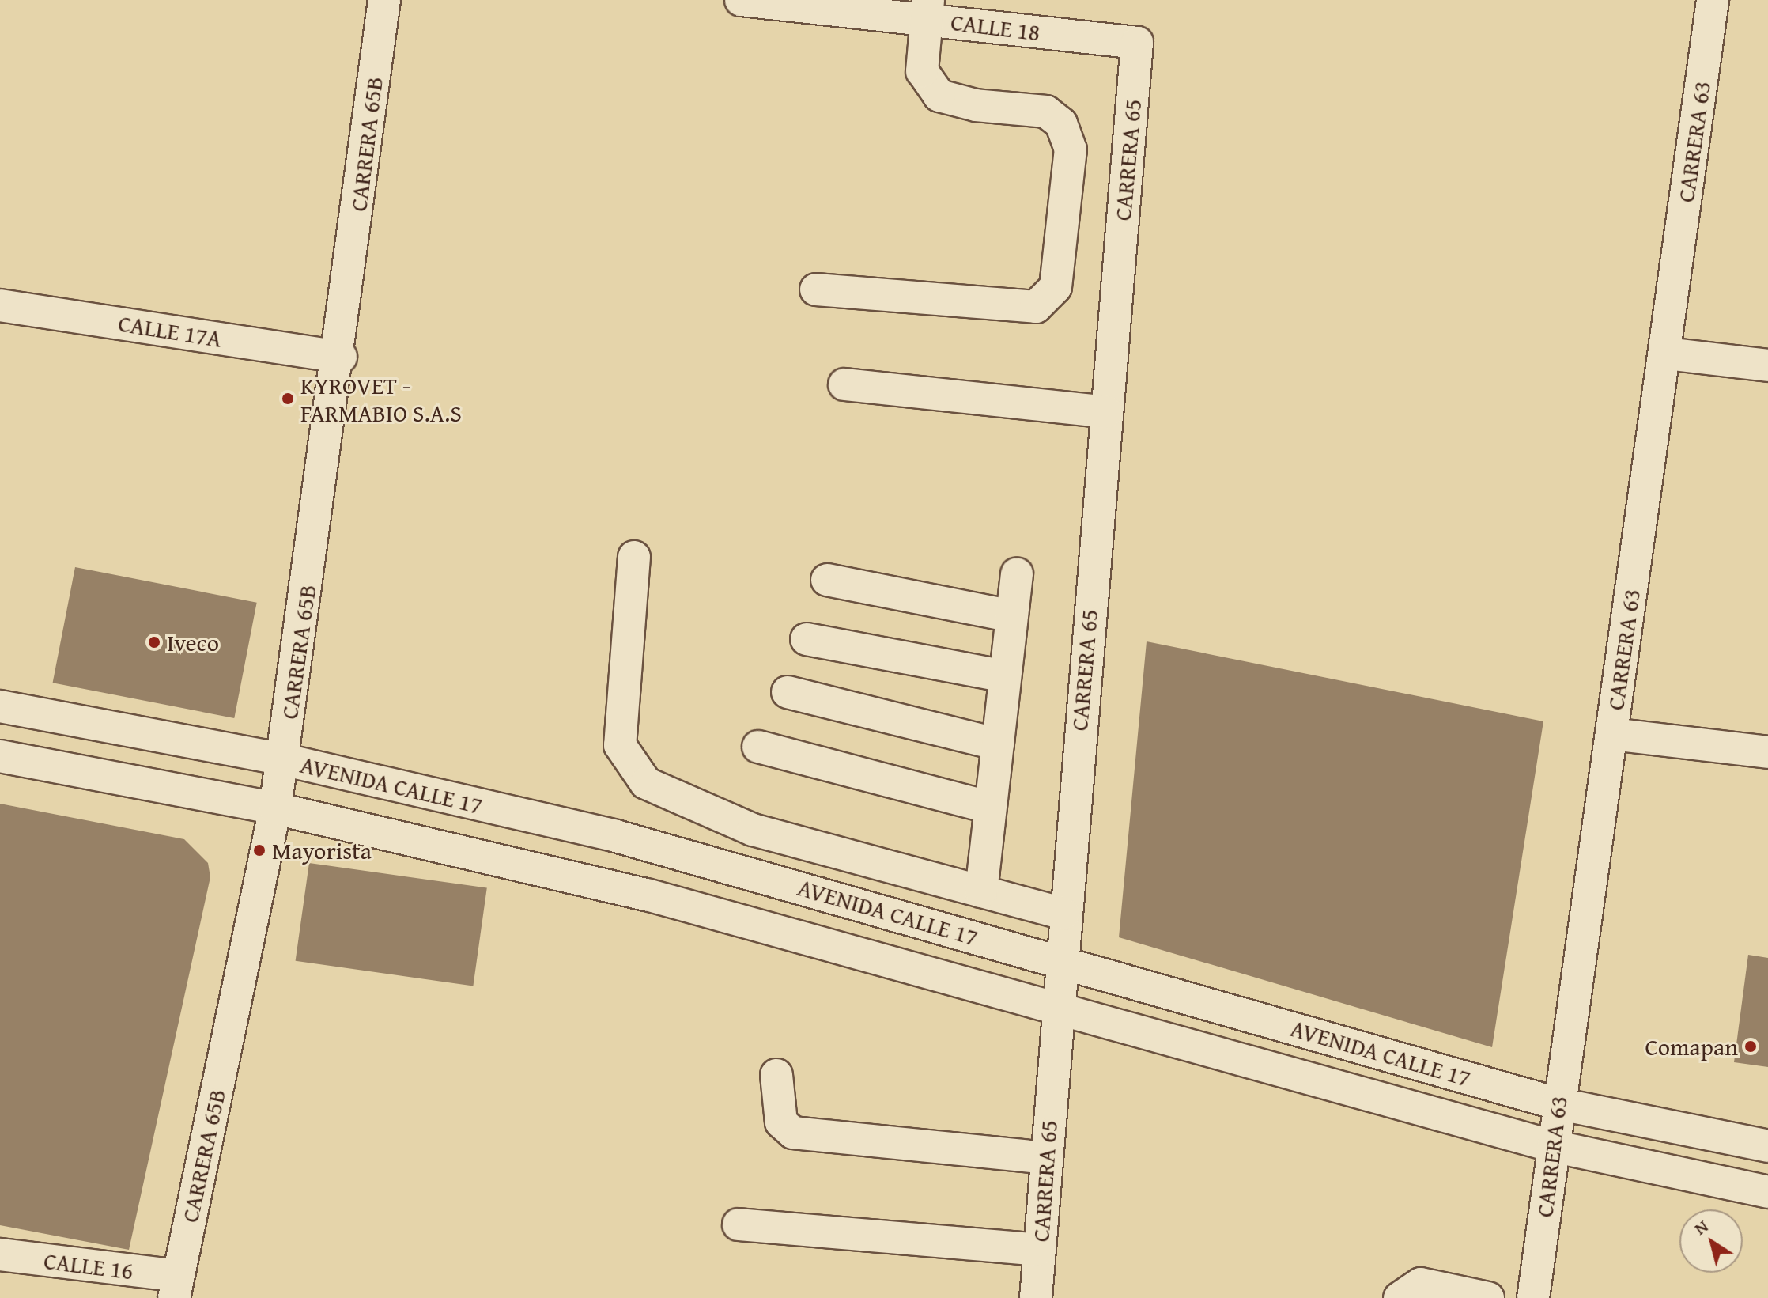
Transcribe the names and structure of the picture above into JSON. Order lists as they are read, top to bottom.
{
  "streets": {
    "street": [
      "CALLE 18",
      "CARRERA 63",
      "CARRERA 65B",
      "CARRERA 65",
      "CALLE 17A",
      "AVENIDA CALLE 17",
      "CALLE 16"
    ]
  },
  "crossings": [
    ["CALLE 18", "CARRERA 65"],
    ["CARRERA 63", "AVENIDA CALLE 17"],
    ["CARRERA 65B", "CALLE 17A"],
    ["CARRERA 65B", "AVENIDA CALLE 17"],
    ["CARRERA 65B", "CALLE 16"],
    ["CARRERA 65", "AVENIDA CALLE 17"]
  ],
  "places": [
    "KYROVET - FARMABIO S.A.S",
    "Iveco",
    "Mayorista",
    "Comapan"
  ],
  "north": "top left"
}
